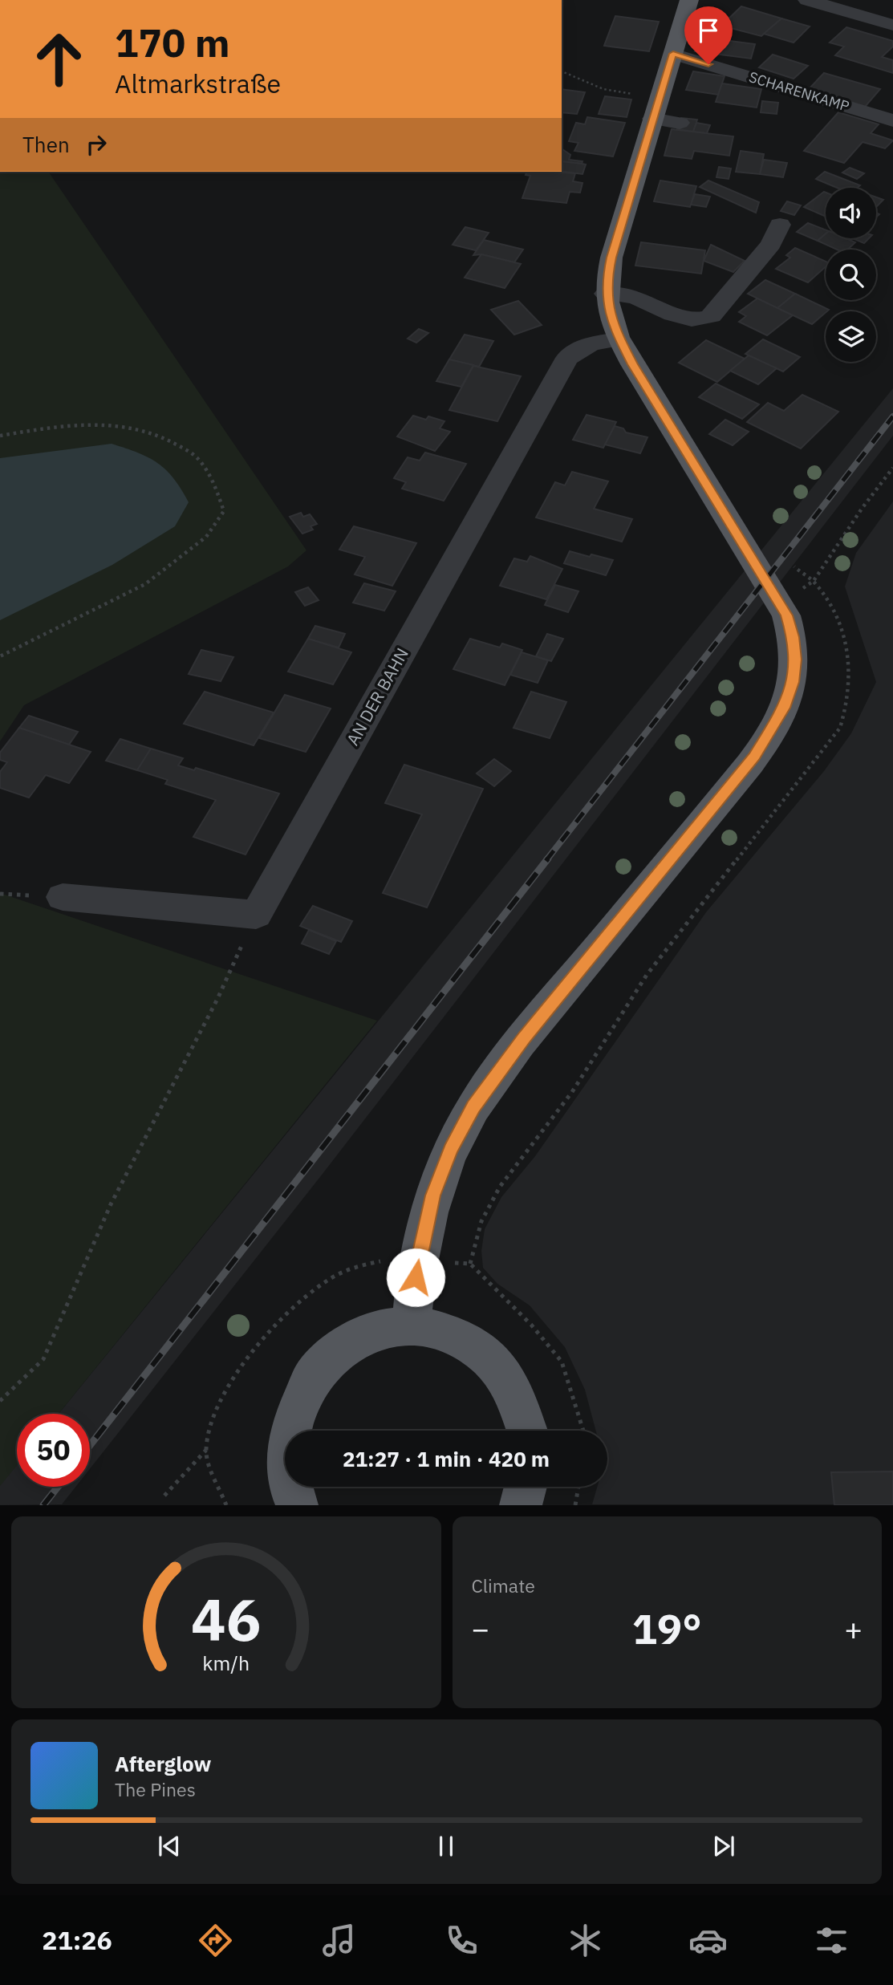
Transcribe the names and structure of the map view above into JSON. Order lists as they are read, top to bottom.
{
  "streets": {
    "street": ["SCHARENKAMP", "AN DER BAHN"]
  },
  "page": {
    "turn": ["170 m", "Altmarkstraße"],
    "then": "Then",
    "limit": "50",
    "trip": "21:27 · 1 min · 420 m",
    "tile": "Climate",
    "heat": ["−", "19°", "+"],
    "song": ["Afterglow", "The Pines"],
    "tabs": "21:26",
    "gauge": ["46", "km/h"]
  }
}
